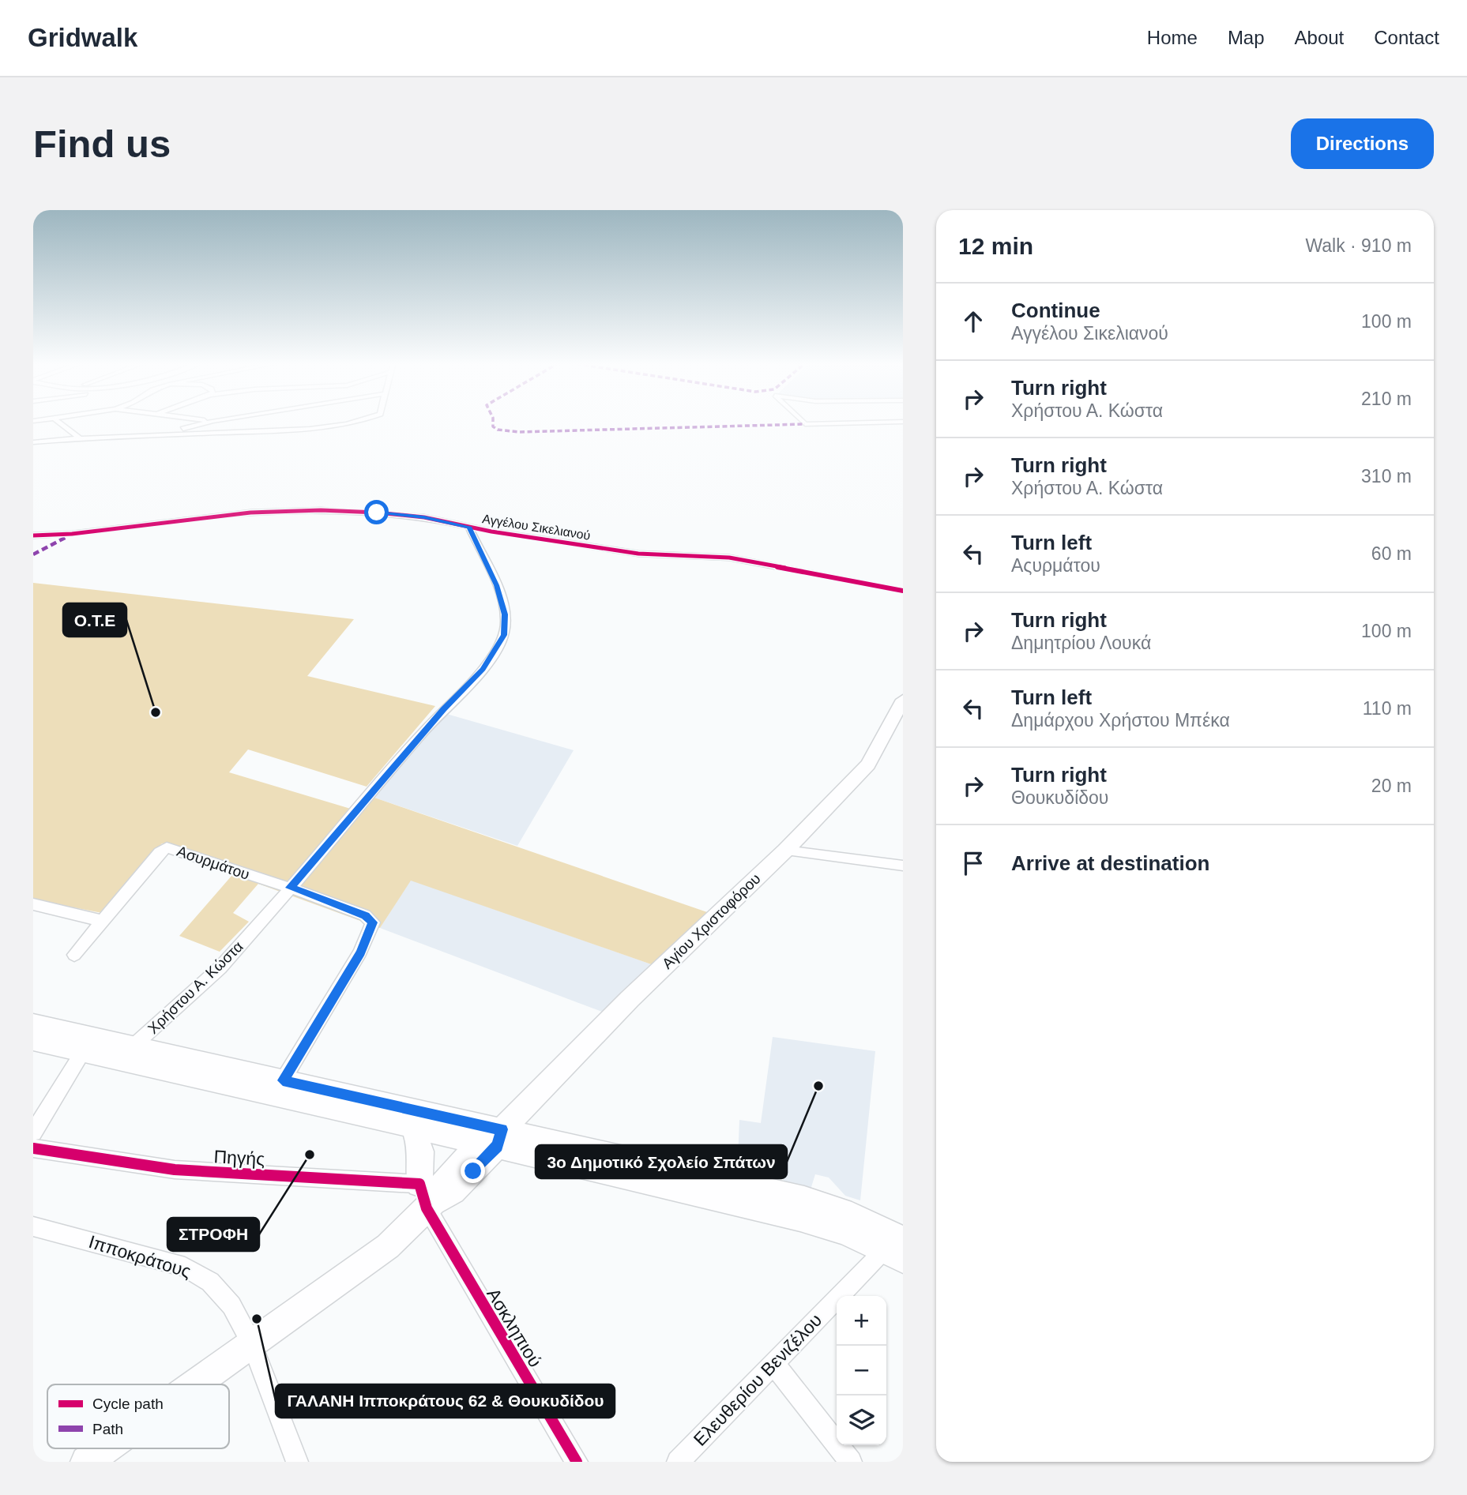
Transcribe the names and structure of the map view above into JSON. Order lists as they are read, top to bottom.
{
  "streets": {
    "main road": ["Αγίου Χριστοφόρου"],
    "street": [
      "Αγγέλου Σικελιανού",
      "Ασυρμάτου",
      "Χρήστου Α. Κώστα",
      "Πηγής",
      "Ιπποκράτους",
      "Ασκληπιού",
      "Ελευθερίου Βενιζέλου"
    ]
  },
  "crossings": [
    ["Αγγέλου Σικελιανού", "Χρήστου Α. Κώστα"],
    ["Ασυρμάτου", "Χρήστου Α. Κώστα"],
    ["Αγίου Χριστοφόρου", "Πηγής"],
    ["Αγίου Χριστοφόρου", "Ιπποκράτους"],
    ["Αγίου Χριστοφόρου", "Ασκληπιού"],
    ["Πηγής", "Ασκληπιού"]
  ],
  "places": [
    "Ο.Τ.Ε",
    "3ο Δημοτικό Σχολείο Σπάτων",
    "ΣΤΡΟΦΗ",
    "ΓΑΛΑΝΗ Ιπποκράτους 62 & Θουκυδίδου"
  ],
  "legend": ["Cycle path", "Path"],
  "page": {
    "header": "Gridwalk",
    "nav": [
      "Home",
      "Map",
      "About",
      "Contact"
    ],
    "buttons": "Directions",
    "title": "Find us",
    "heading": ["12 min", "Walk · 910 m"],
    "list": [
      ["Continue", "Αγγέλου Σικελιανού", "100 m"],
      ["Turn right", "Χρήστου Α. Κώστα", "210 m"],
      ["Turn right", "Χρήστου Α. Κώστα", "310 m"],
      ["Turn left", "Αςυρμάτου", "60 m"],
      ["Turn right", "Δημητρίου Λουκά", "100 m"],
      ["Turn left", "Δημάρχου Χρήστου Μπέκα", "110 m"],
      ["Turn right", "Θουκυδίδου", "20 m"],
      "Arrive at destination"
    ],
    "map_buttons": ["+", "−"]
  }
}
